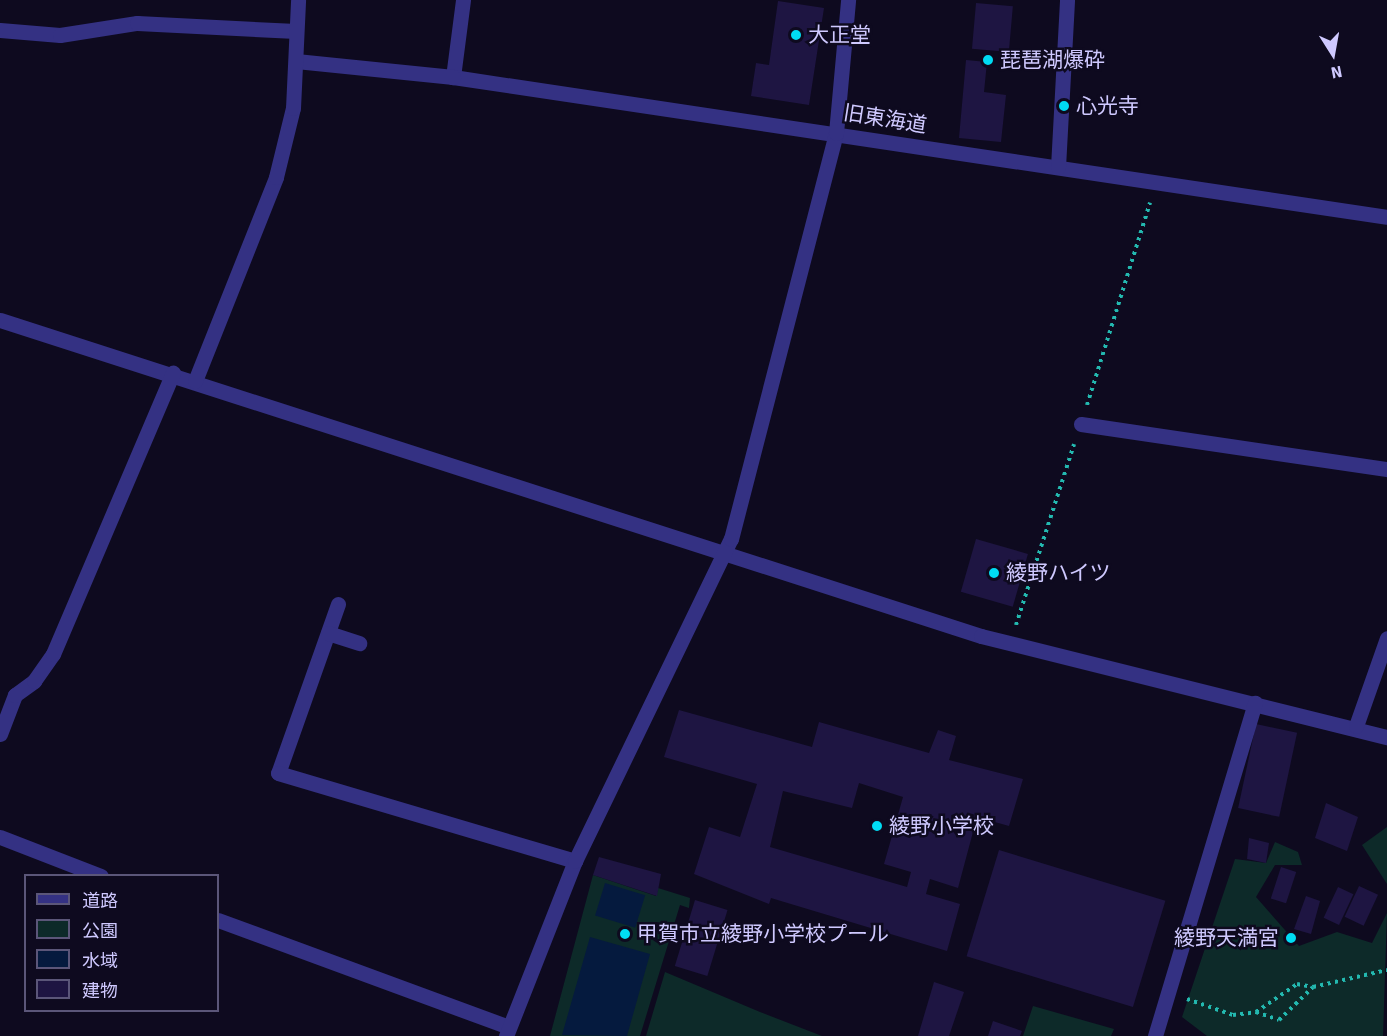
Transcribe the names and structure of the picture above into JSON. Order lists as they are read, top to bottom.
{
  "streets": {
    "street": ["旧東海道"]
  },
  "places": [
    "大正堂",
    "琵琶湖爆砕",
    "心光寺",
    "綾野ハイツ",
    "綾野小学校",
    "甲賀市立綾野小学校プール",
    "綾野天満宮"
  ],
  "legend": [
    "道路",
    "公園",
    "水域",
    "建物"
  ],
  "north": "bottom"
}
